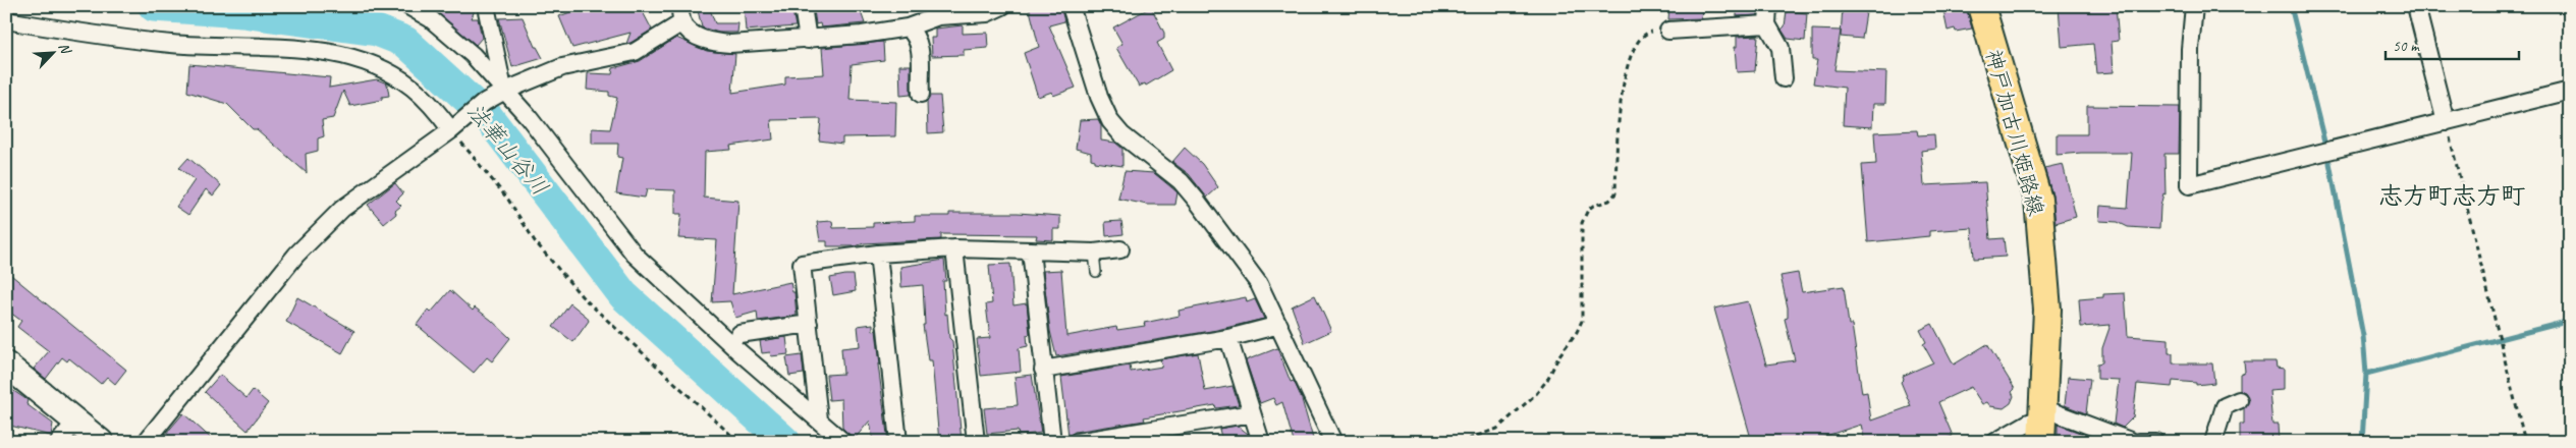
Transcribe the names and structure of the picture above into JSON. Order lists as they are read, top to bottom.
{
  "streets": {
    "main road": ["神戸加古川姫路線"]
  },
  "districts": ["志方町志方町"],
  "water": ["法華山谷川"],
  "scale_bar": "50 m",
  "north": "top right"
}
